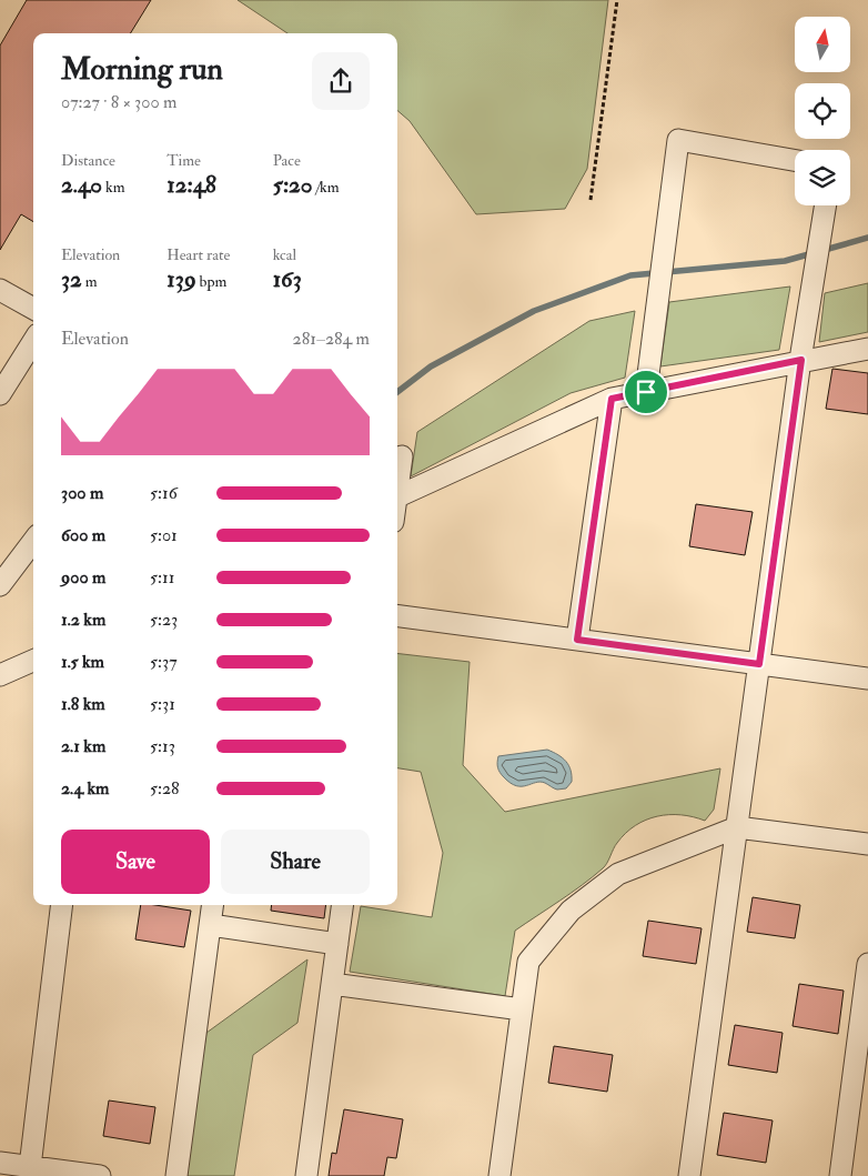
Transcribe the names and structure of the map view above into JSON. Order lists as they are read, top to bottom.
{
  "north": "top",
  "page": {
    "heading": ["Morning run", "07:27 · 8 × 300 m"],
    "stats": [
      ["Distance", "2.40 km"],
      ["Time", "12:48"],
      ["Pace", "5:20 /km"],
      ["Elevation", "32 m"],
      ["Heart rate", "139 bpm"],
      ["kcal", "163"]
    ],
    "chart": ["Elevation", "281–284 m"],
    "list": [
      {
        "name": "300 m",
        "note": "5:16"
      },
      {
        "name": "600 m",
        "note": "5:01"
      },
      {
        "name": "900 m",
        "note": "5:11"
      },
      {
        "name": "1.2 km",
        "note": "5:23"
      },
      {
        "name": "1.5 km",
        "note": "5:37"
      },
      {
        "name": "1.8 km",
        "note": "5:31"
      },
      {
        "name": "2.1 km",
        "note": "5:13"
      },
      {
        "name": "2.4 km",
        "note": "5:28"
      }
    ],
    "buttons": ["Save", "Share"]
  }
}
